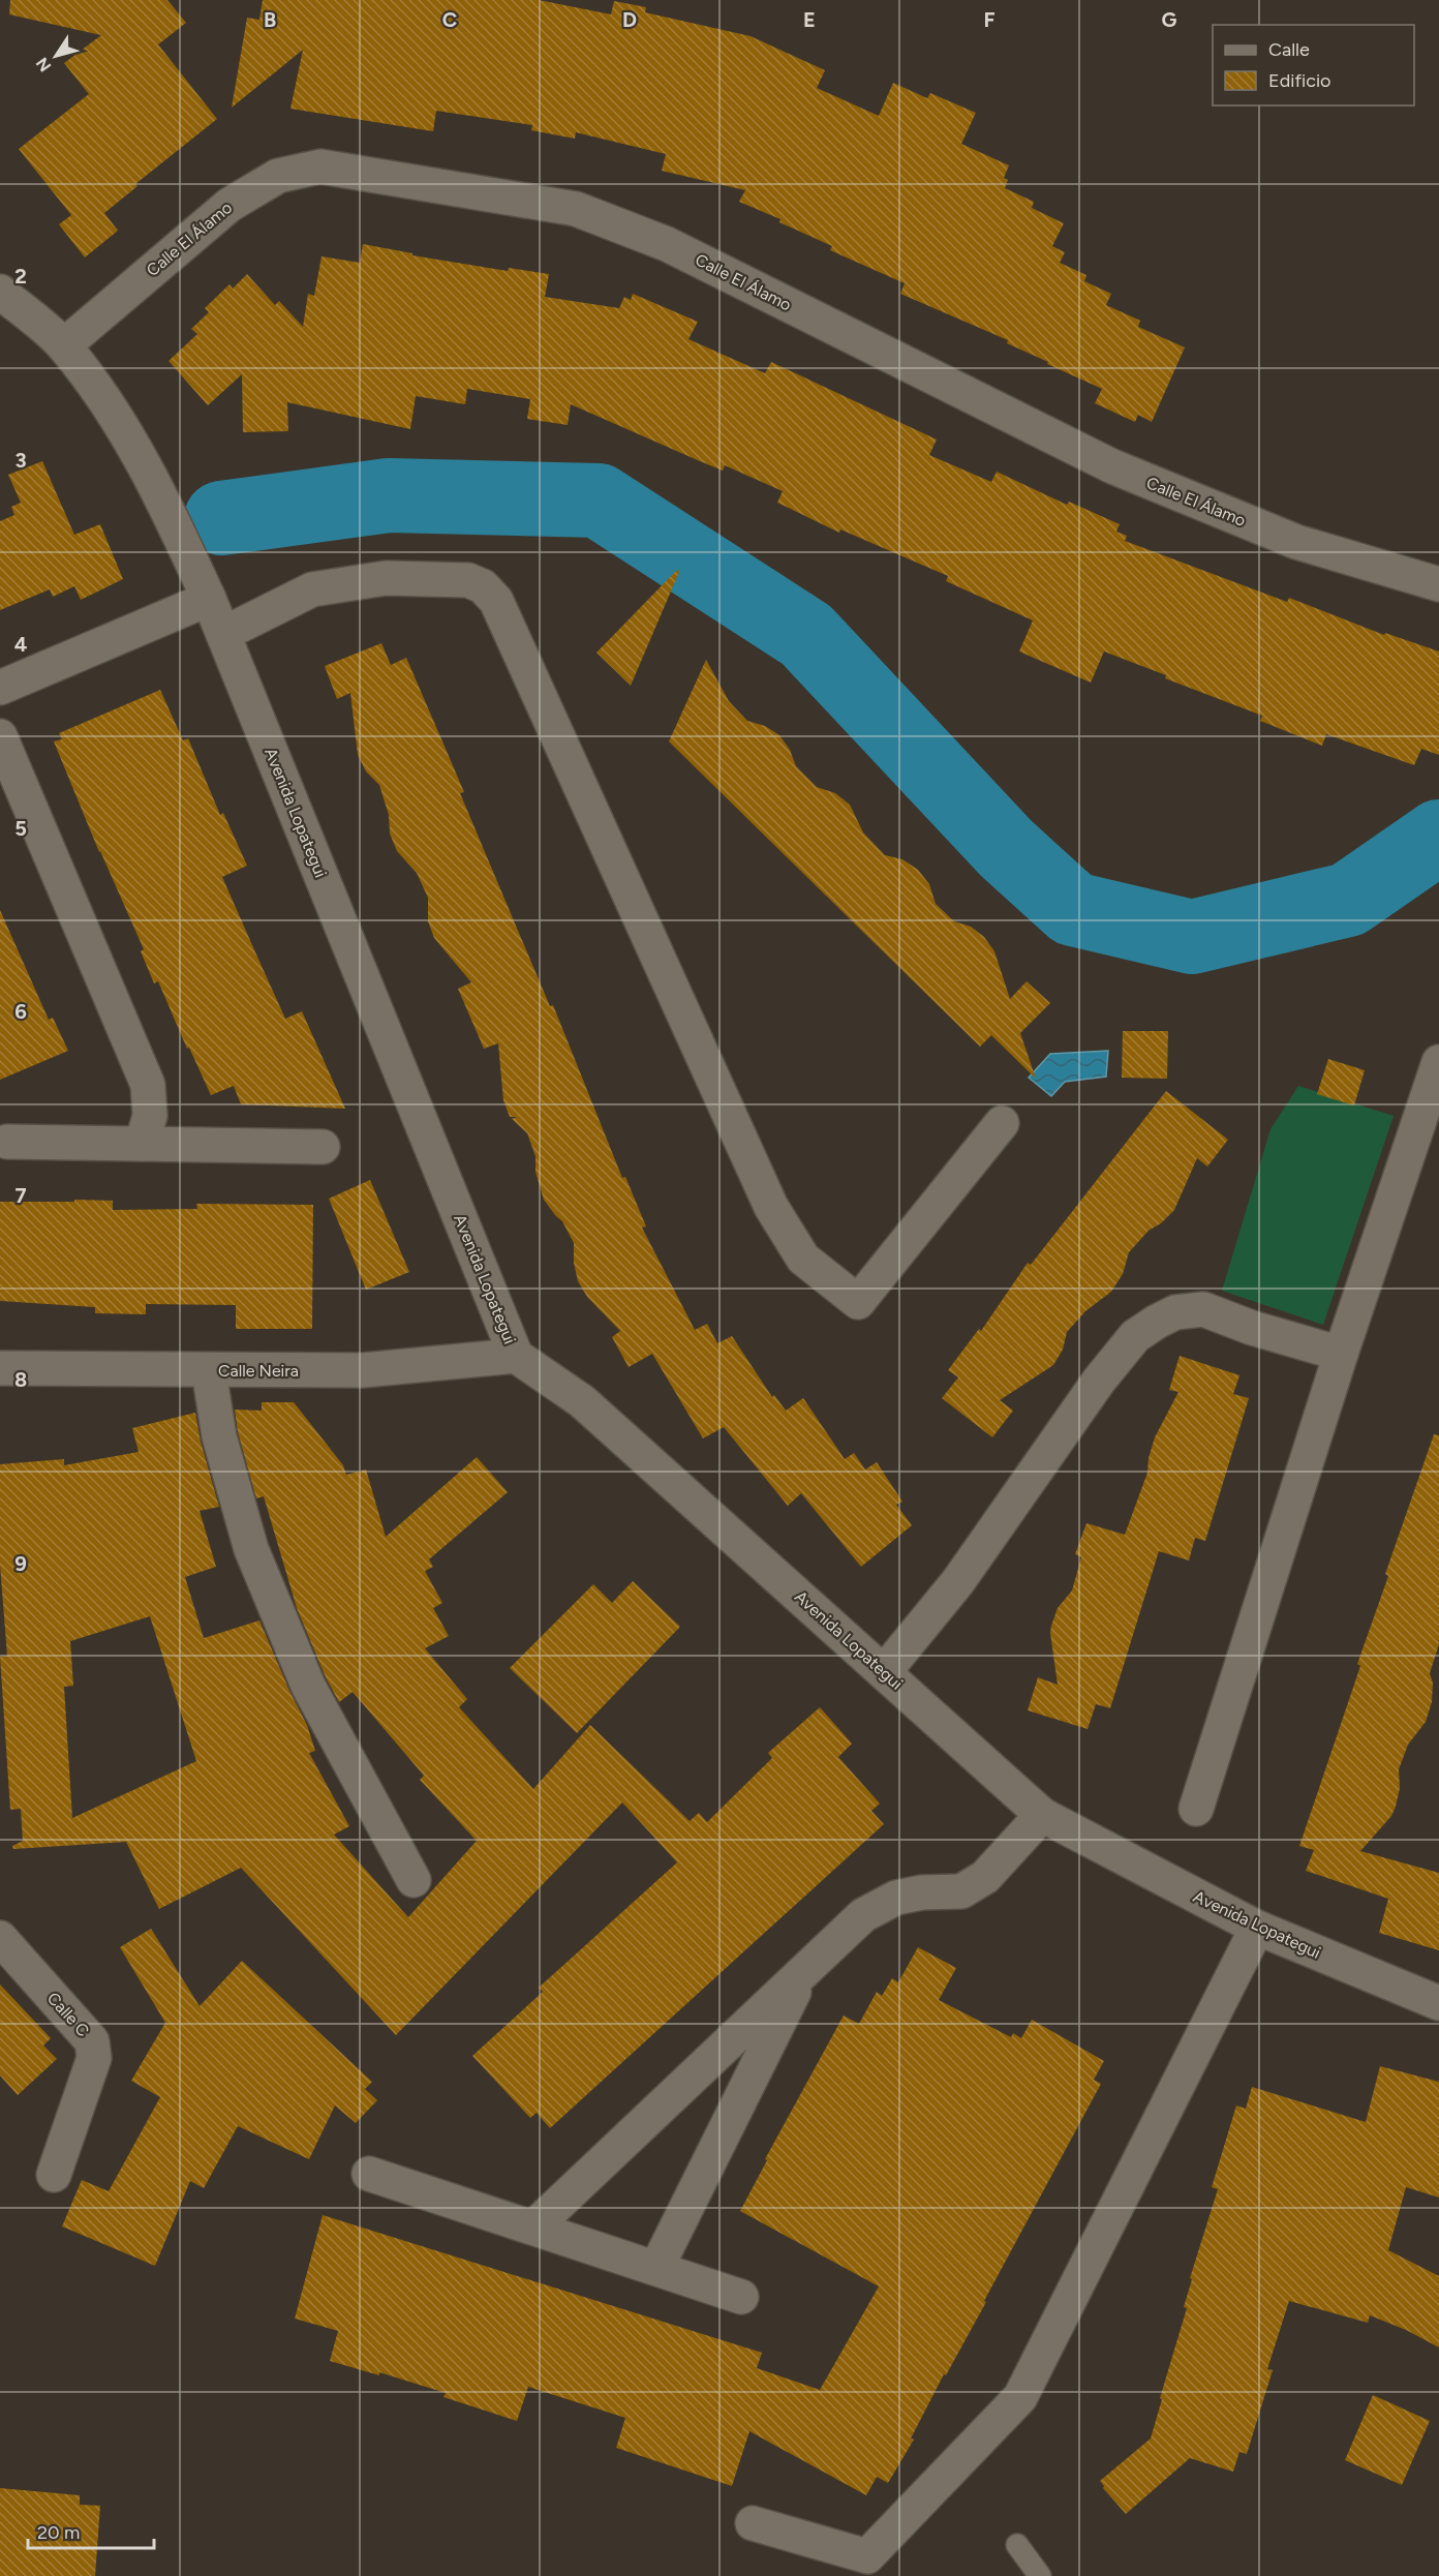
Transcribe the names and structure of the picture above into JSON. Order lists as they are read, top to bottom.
{
  "streets": {
    "street": [
      "Calle El Álamo",
      "Avenida Lopategui",
      "Calle Neira",
      "Calle C"
    ]
  },
  "crossings": [
    ["Calle El Álamo", "Avenida Lopategui"],
    ["Avenida Lopategui", "Calle Neira"]
  ],
  "legend": ["Calle", "Edificio"],
  "scale_bar": "20 m",
  "north": "bottom left",
  "grid": {
    "columns": [
      "B",
      "C",
      "D",
      "E",
      "F",
      "G"
    ],
    "rows": [
      "2",
      "3",
      "4",
      "5",
      "6",
      "7",
      "8",
      "9"
    ]
  }
}
